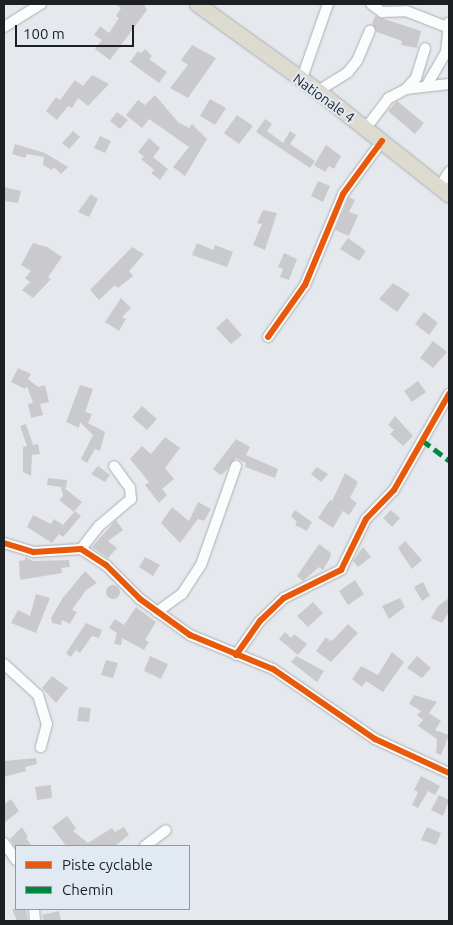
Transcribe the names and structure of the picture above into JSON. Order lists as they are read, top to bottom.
{
  "streets": {
    "highway": ["Nationale 4"]
  },
  "legend": ["Piste cyclable", "Chemin"],
  "scale_bar": "100 m"
}
